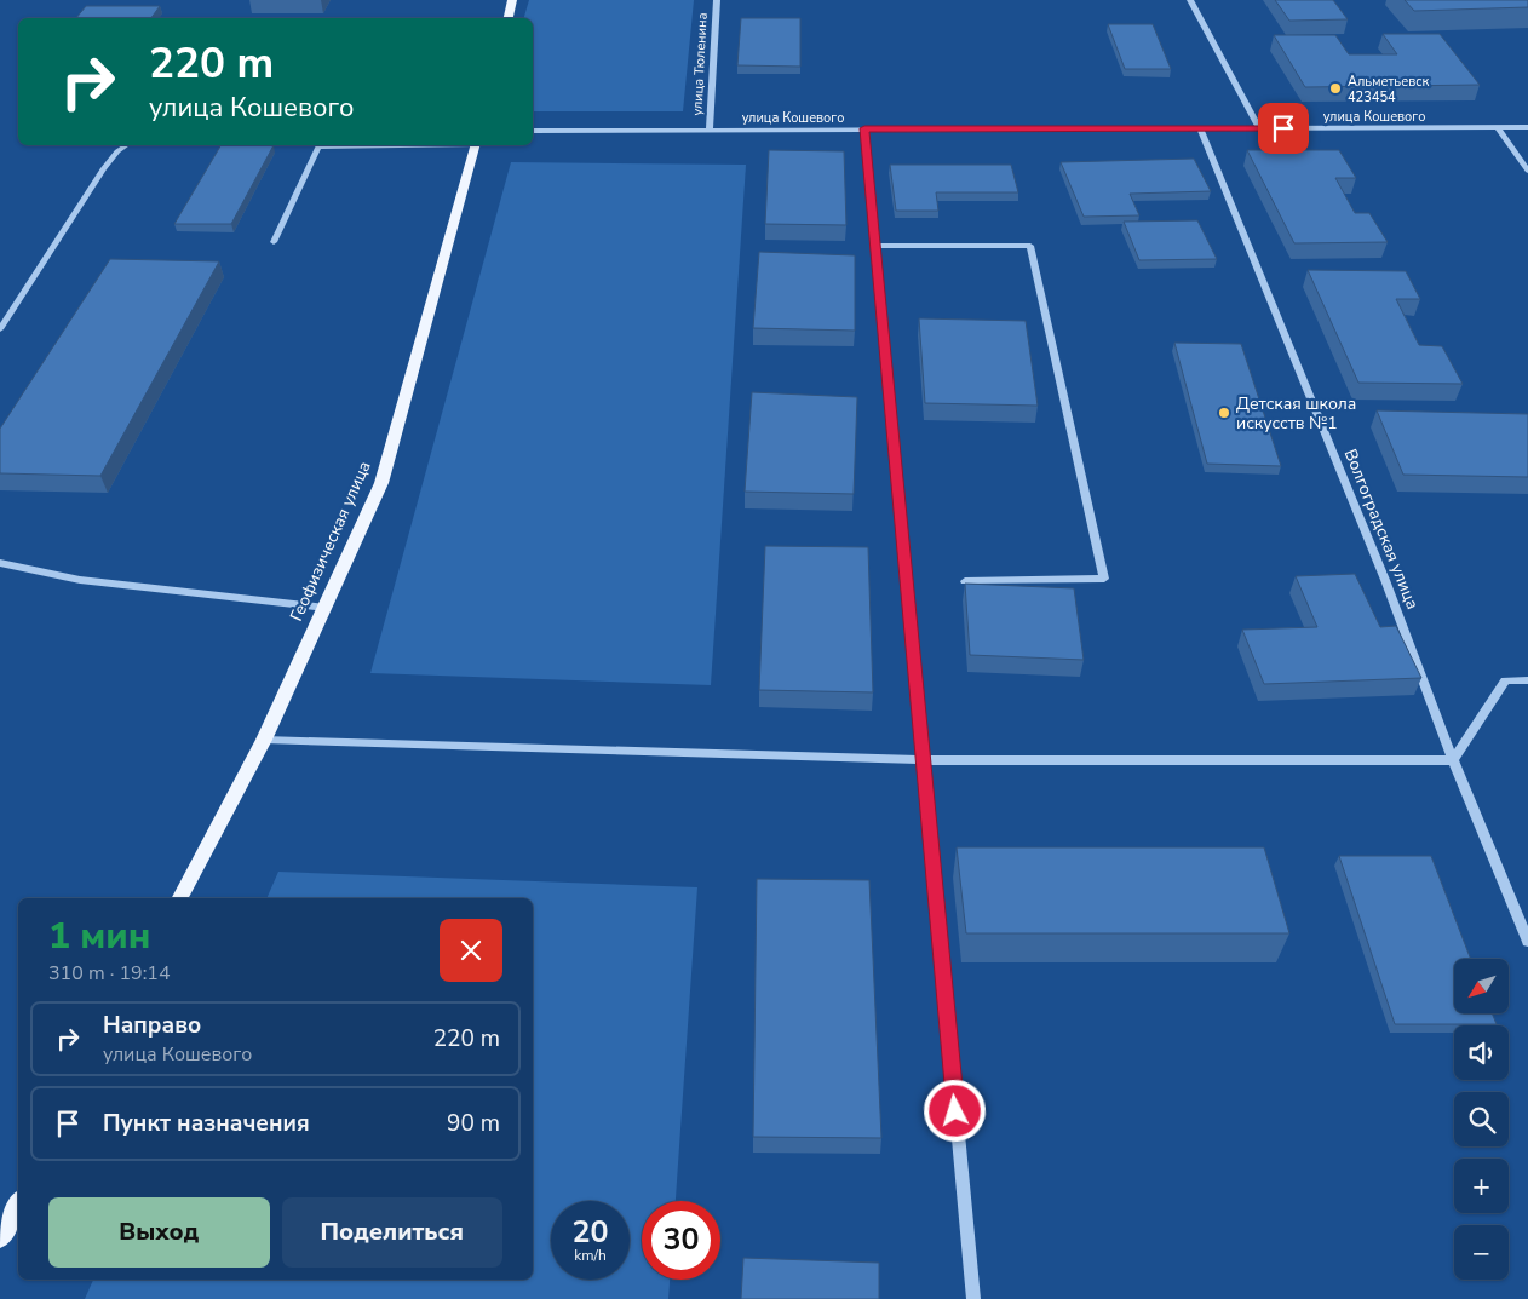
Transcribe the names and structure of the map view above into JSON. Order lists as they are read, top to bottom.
{
  "streets": {
    "main road": ["Геофизическая улица"],
    "street": ["улица Тюленина", "улица Кошевого", "Волгоградская улица"]
  },
  "crossings": [
    ["улица Тюленина", "улица Кошевого"],
    ["улица Кошевого", "Волгоградская улица"]
  ],
  "places": ["Альметьевск 423454", "Детская школа искусств №1"],
  "north": "bottom left",
  "page": {
    "turn": ["220 m", "улица Кошевого"],
    "heading": ["1 мин", "310 m · 19:14"],
    "map_buttons": ["+", "−"],
    "list": [
      {
        "name": "Направо",
        "note": "улица Кошевого",
        "value": "220 m"
      },
      {
        "name": "Пункт назначения",
        "value": "90 m"
      }
    ],
    "buttons": ["Выход", "Поделиться"],
    "speed": "20 km/h",
    "limit": "30"
  }
}
